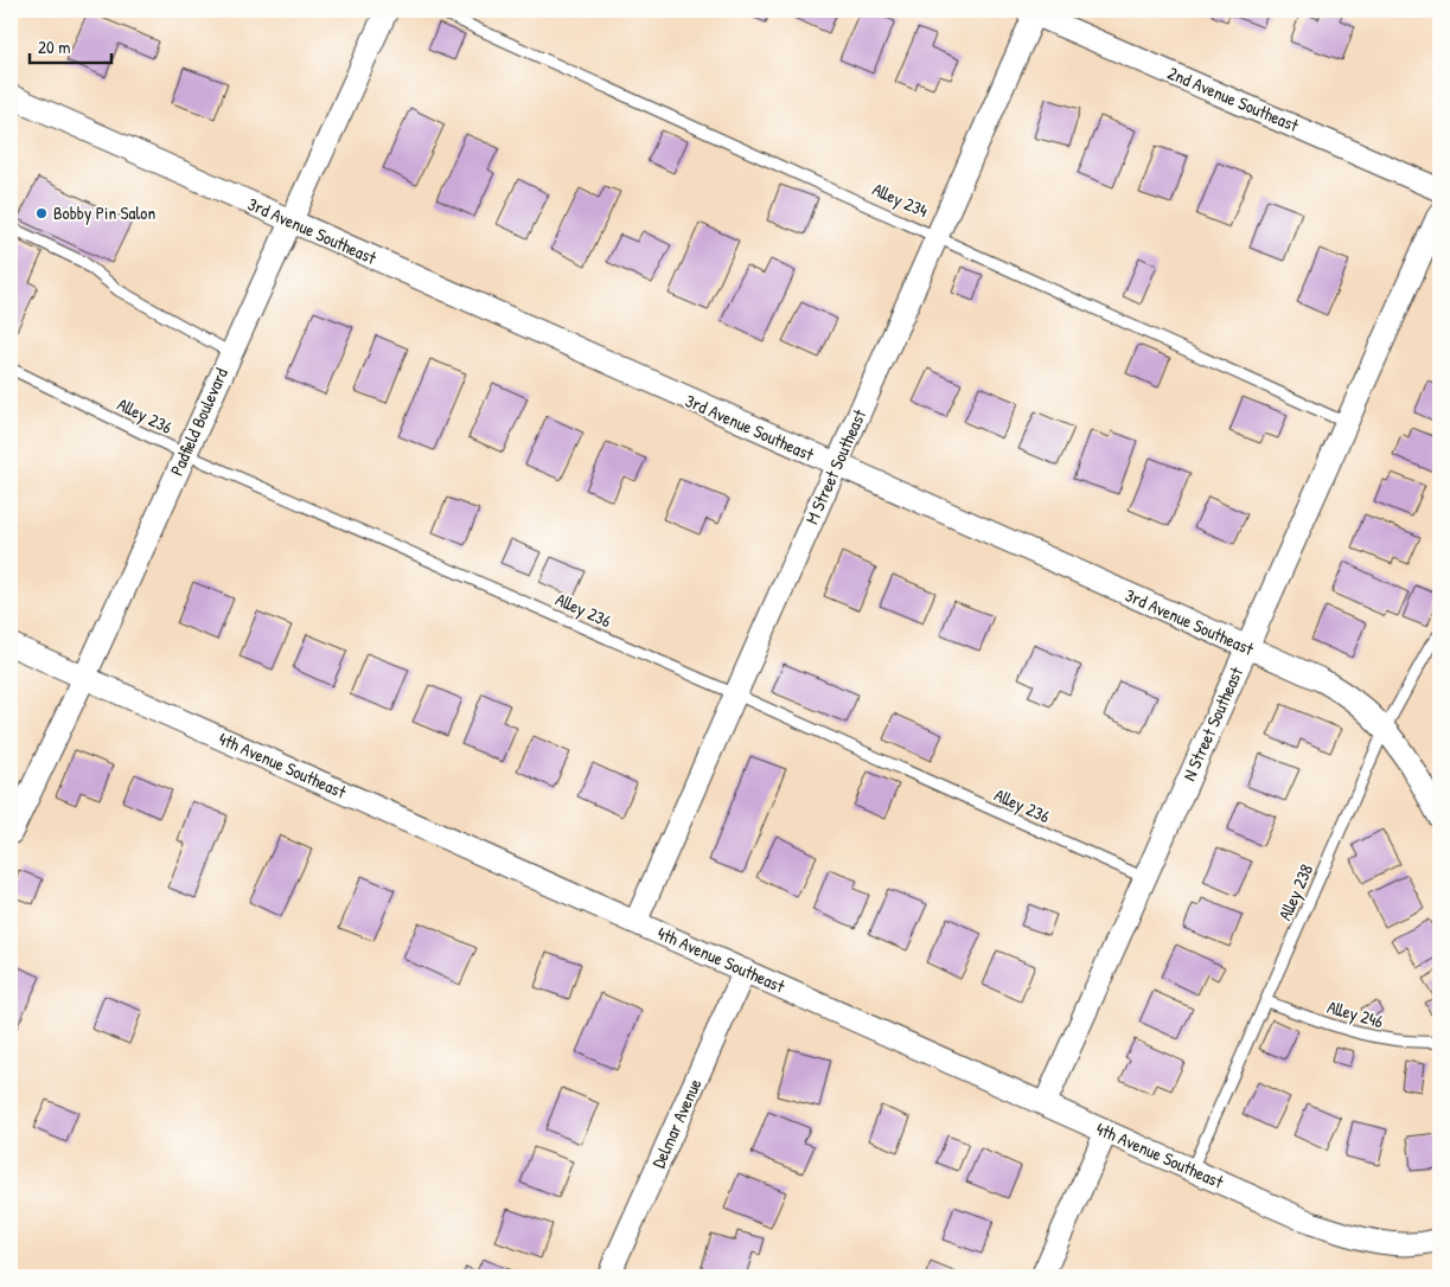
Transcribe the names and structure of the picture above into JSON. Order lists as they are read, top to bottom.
{
  "streets": {
    "street": [
      "2nd Avenue Southeast",
      "3rd Avenue Southeast",
      "Padfield Boulevard",
      "M Street Southeast",
      "N Street Southeast",
      "4th Avenue Southeast",
      "Delmar Avenue"
    ],
    "lane": [
      "Alley 234",
      "Alley 236",
      "Alley 238",
      "Alley 246"
    ]
  },
  "crossings": [
    ["2nd Avenue Southeast", "M Street Southeast"],
    ["Alley 234", "M Street Southeast"],
    ["Alley 234", "N Street Southeast"],
    ["3rd Avenue Southeast", "Padfield Boulevard"],
    ["3rd Avenue Southeast", "M Street Southeast"],
    ["3rd Avenue Southeast", "N Street Southeast"],
    ["3rd Avenue Southeast", "Alley 238"],
    ["Alley 236", "Padfield Boulevard"],
    ["Alley 236", "M Street Southeast"],
    ["Alley 236", "N Street Southeast"],
    ["Padfield Boulevard", "4th Avenue Southeast"],
    ["M Street Southeast", "4th Avenue Southeast"],
    ["N Street Southeast", "4th Avenue Southeast"],
    ["4th Avenue Southeast", "Alley 238"],
    ["4th Avenue Southeast", "Delmar Avenue"],
    ["Alley 238", "Alley 246"]
  ],
  "places": ["Bobby Pin Salon"],
  "scale_bar": "20 m"
}
